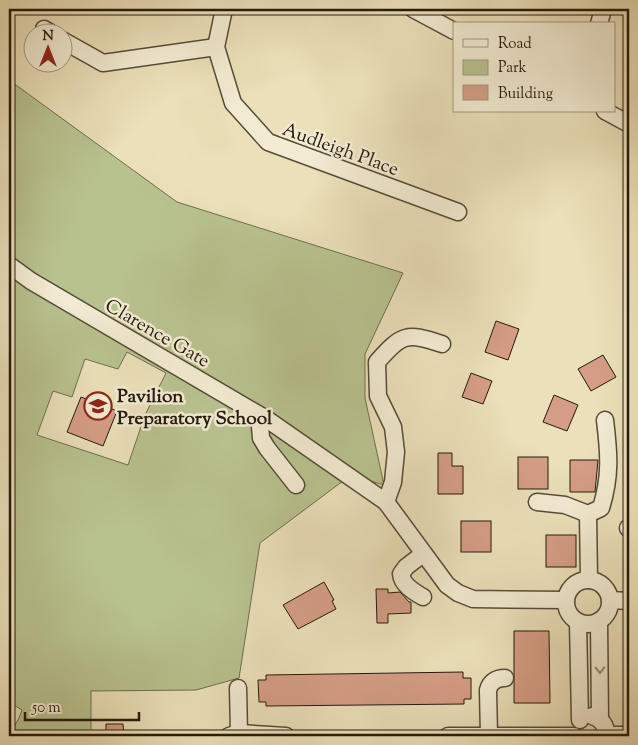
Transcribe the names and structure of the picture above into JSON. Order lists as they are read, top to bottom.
{
  "streets": {
    "street": ["Audleigh Place", "Clarence Gate"]
  },
  "places": {
    "school or university": ["Pavilion Preparatory School"]
  },
  "legend": ["Road", "Park", "Building"],
  "scale_bar": "50 m",
  "north": "top"
}
